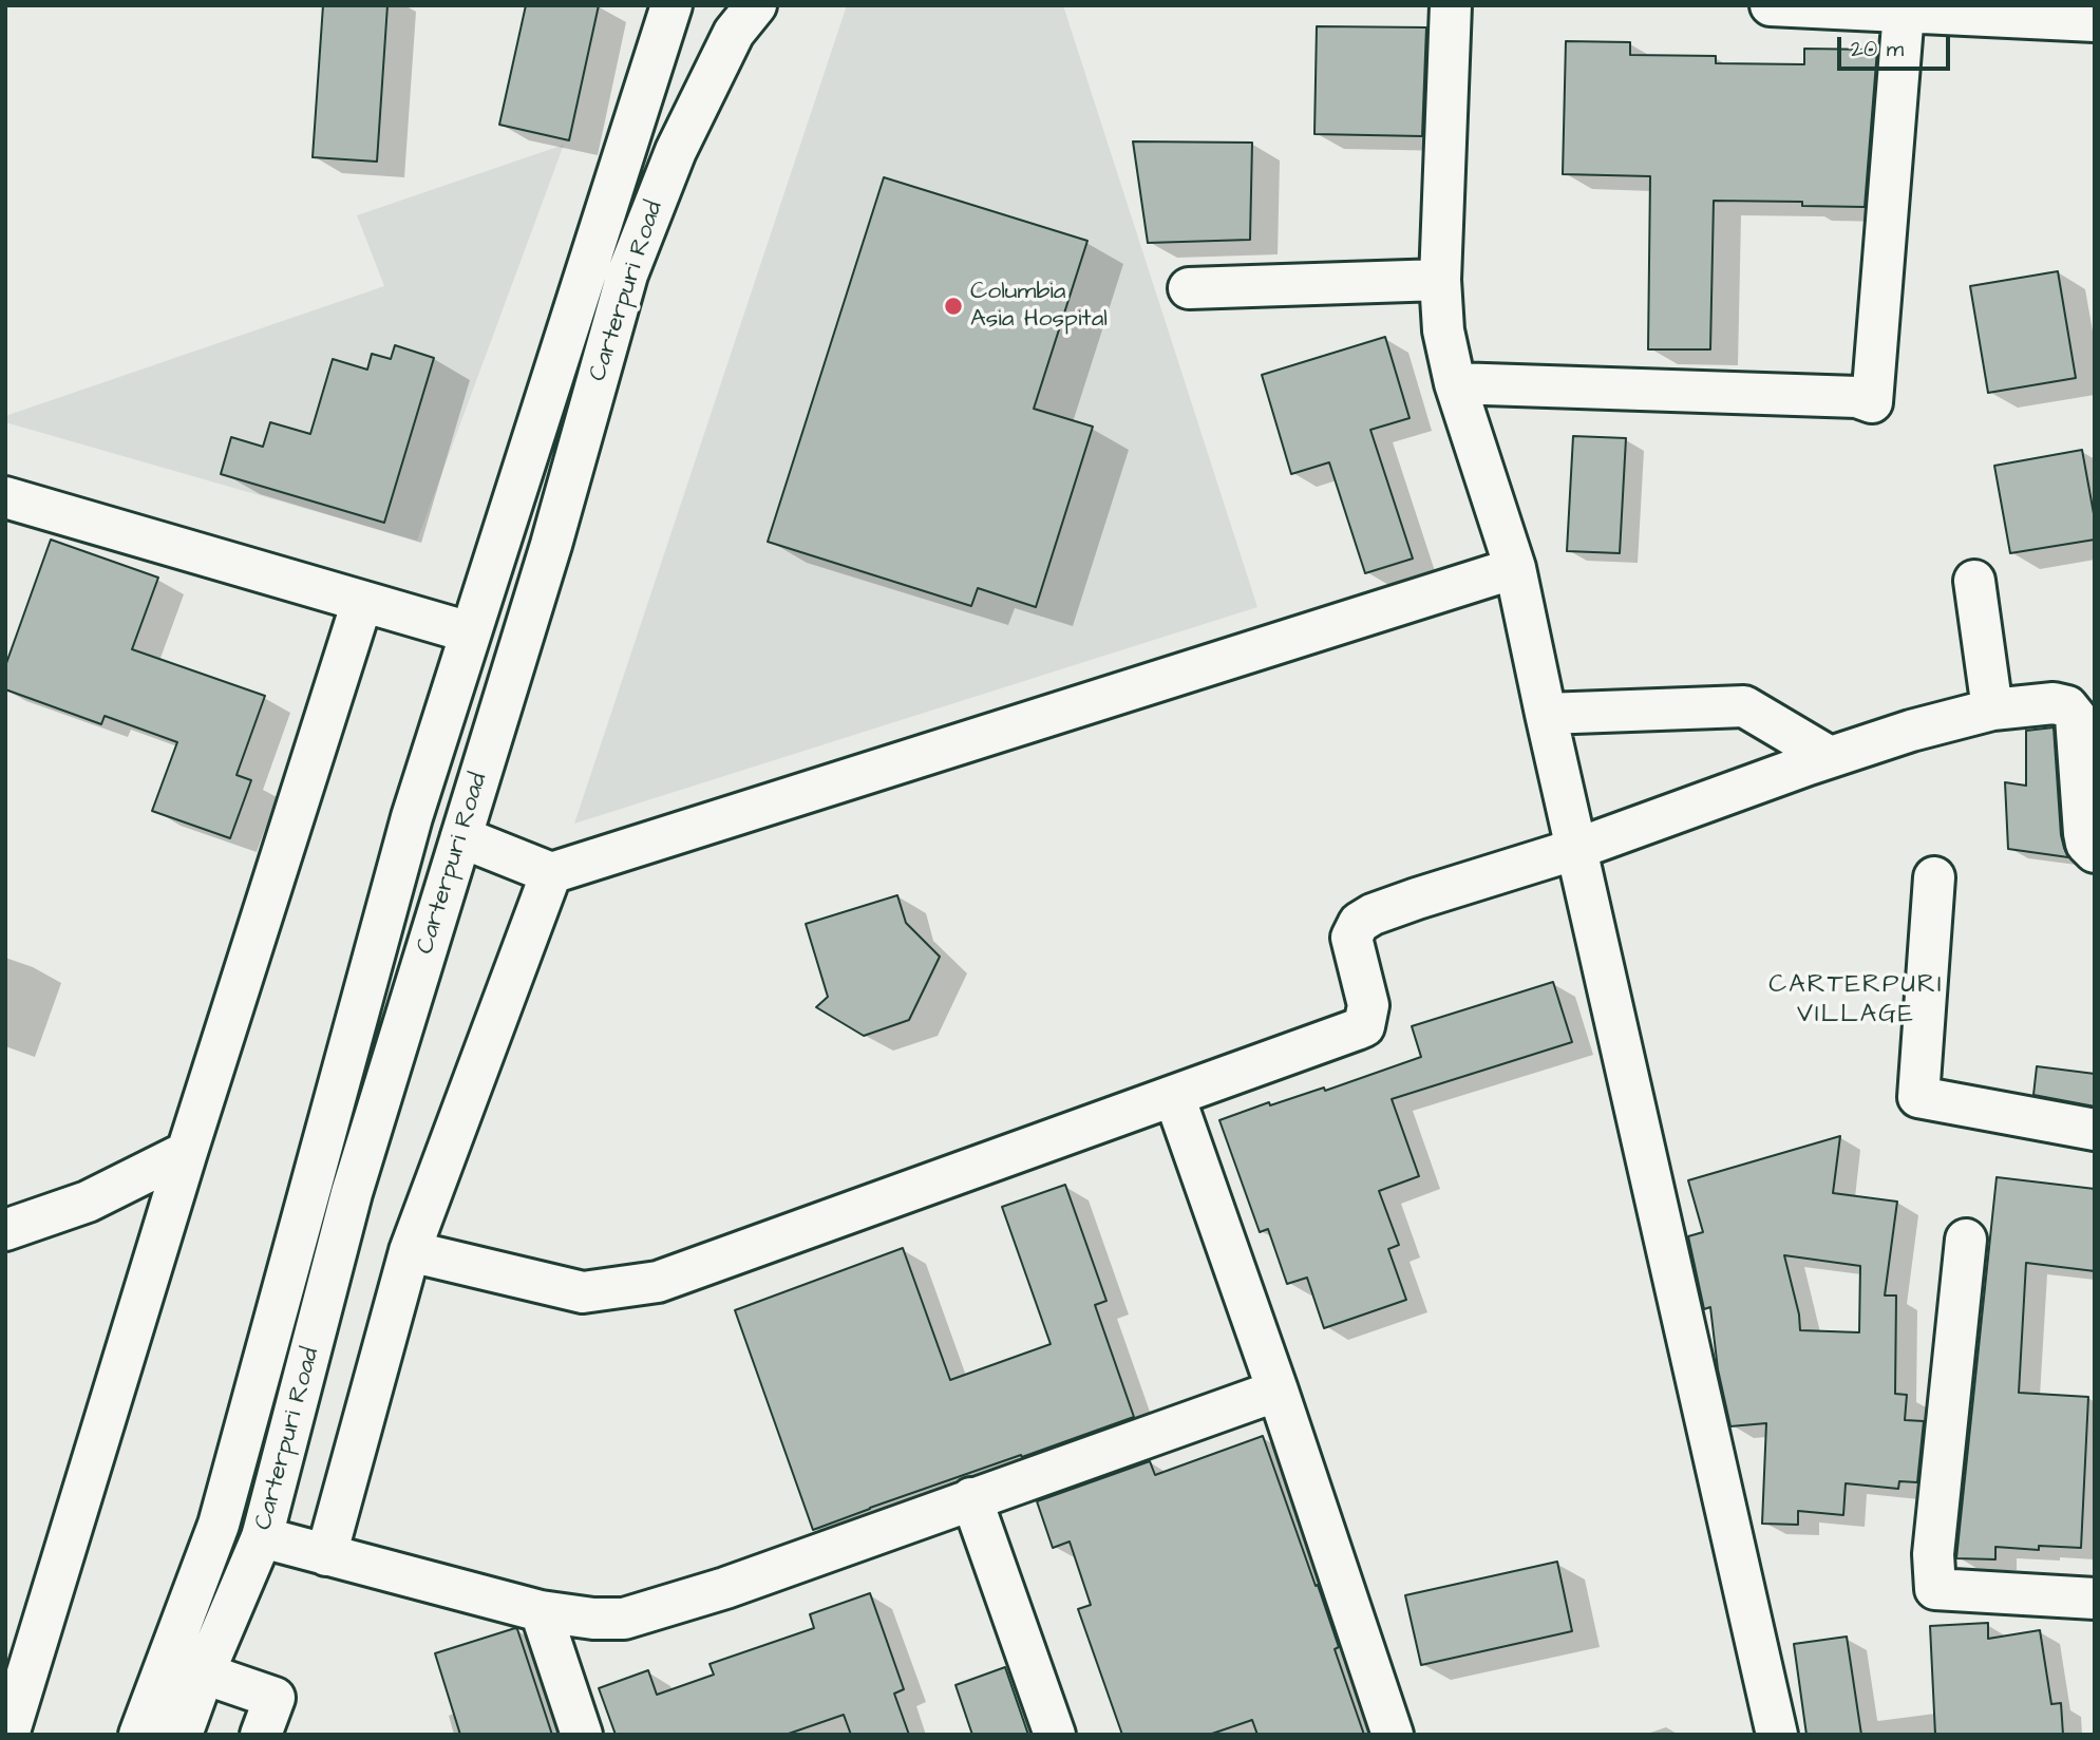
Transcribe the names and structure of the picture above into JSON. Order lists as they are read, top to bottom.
{
  "streets": {
    "street": ["Carterpuri Road"]
  },
  "districts": ["CARTERPURI VILLAGE"],
  "places": ["Columbia Asia Hospital"],
  "scale_bar": "20 m"
}
